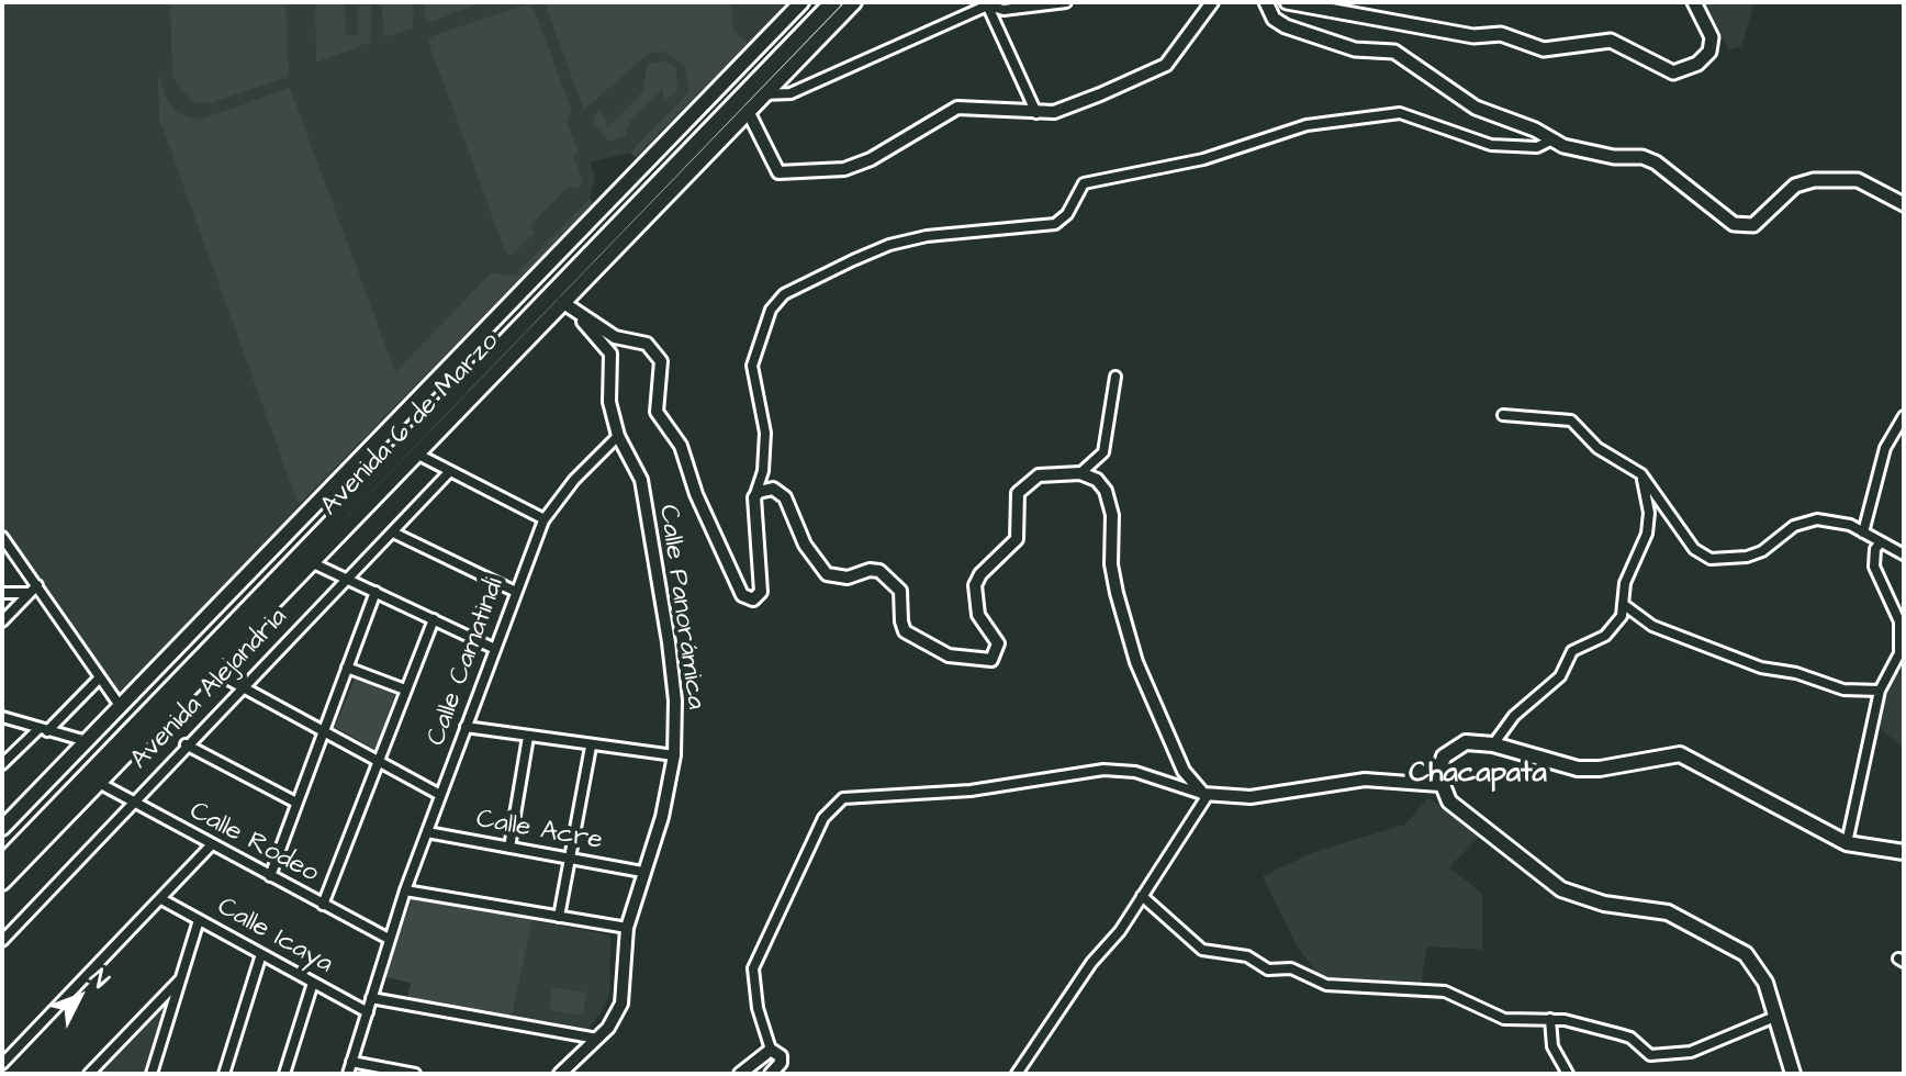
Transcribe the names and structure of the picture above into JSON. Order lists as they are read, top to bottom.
{
  "streets": {
    "highway": ["Avenida 6 de Marzo"],
    "street": [
      "Calle Panorámica",
      "Calle Camatindi",
      "Avenida Alejandria",
      "Calle Acre",
      "Calle Rodeo",
      "Calle Icaya"
    ]
  },
  "crossings": [
    ["Avenida 6 de Marzo", "Calle Rodeo"],
    ["Calle Panorámica", "Calle Camatindi"],
    ["Calle Panorámica", "Calle Acre"],
    ["Calle Camatindi", "Calle Acre"],
    ["Calle Camatindi", "Calle Rodeo"],
    ["Calle Camatindi", "Calle Icaya"],
    ["Avenida Alejandria", "Calle Rodeo"]
  ],
  "districts": ["Chacapata"],
  "north": "top right"
}
